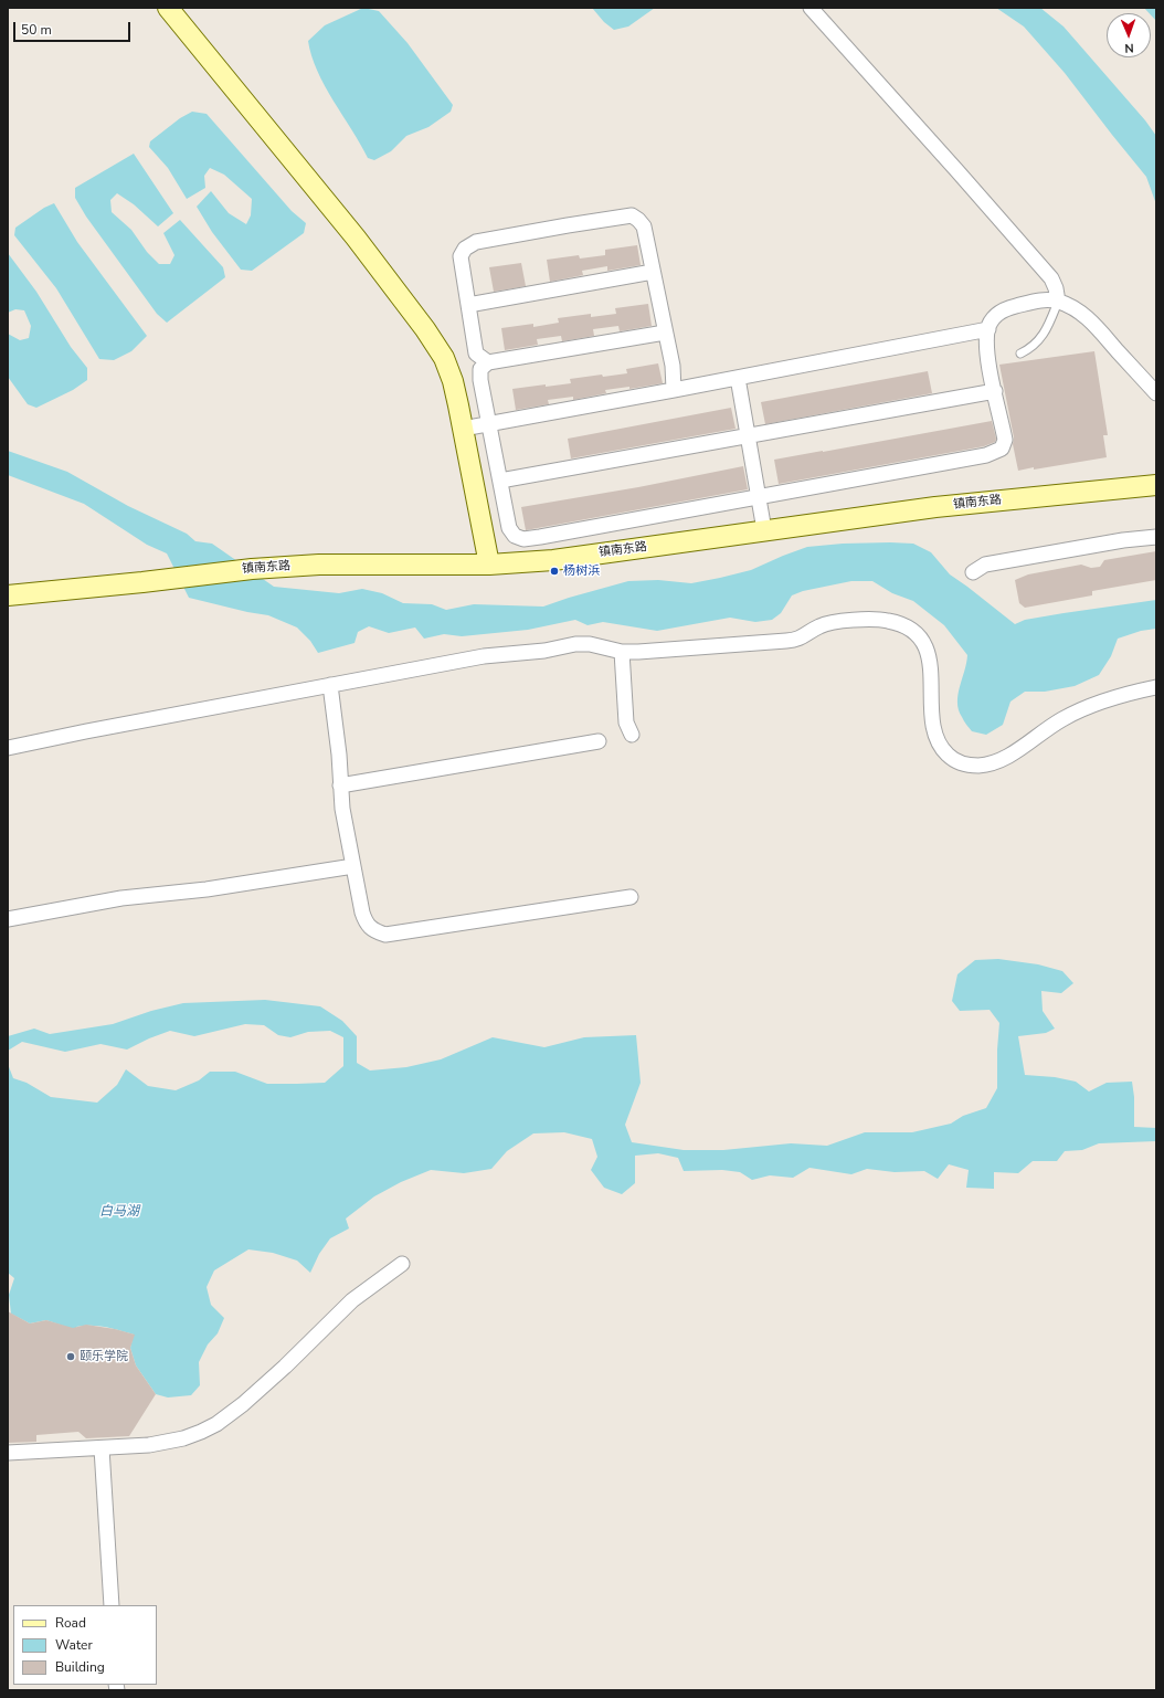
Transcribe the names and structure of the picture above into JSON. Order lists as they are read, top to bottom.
{
  "streets": {
    "street": ["镇南东路"]
  },
  "water": ["白马湖"],
  "places": ["杨树浜", "颐乐学院"],
  "legend": ["Road", "Water", "Building"],
  "scale_bar": "50 m",
  "north": "bottom"
}
